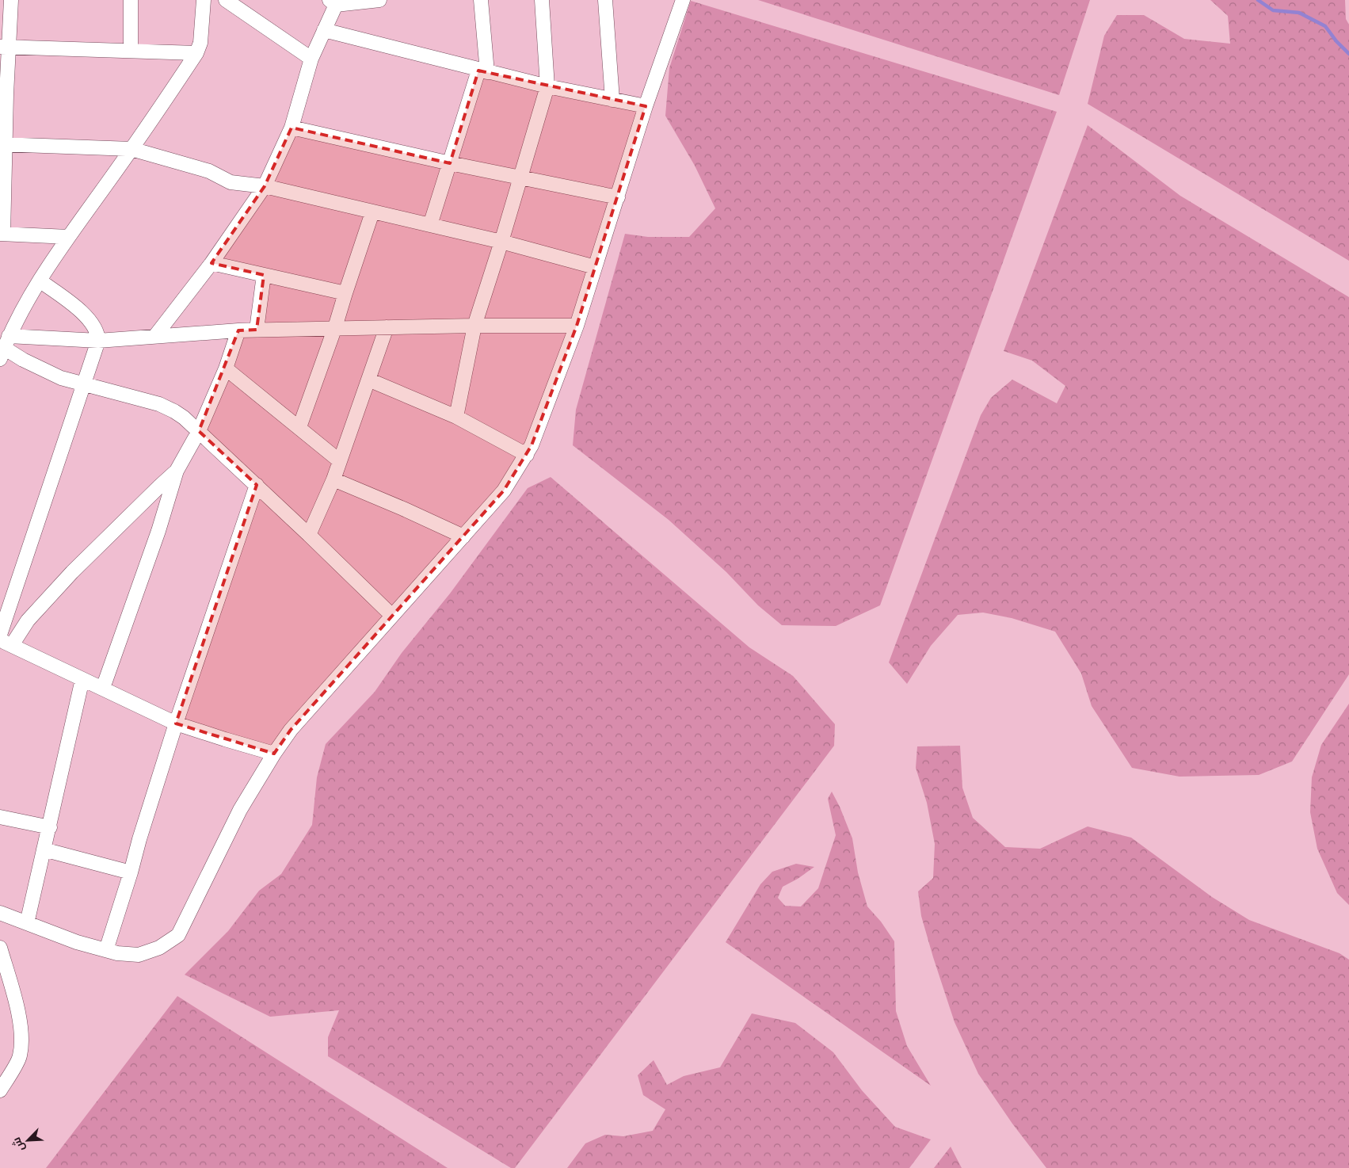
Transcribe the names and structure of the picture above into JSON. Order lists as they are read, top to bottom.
{
  "north": "bottom left"
}
